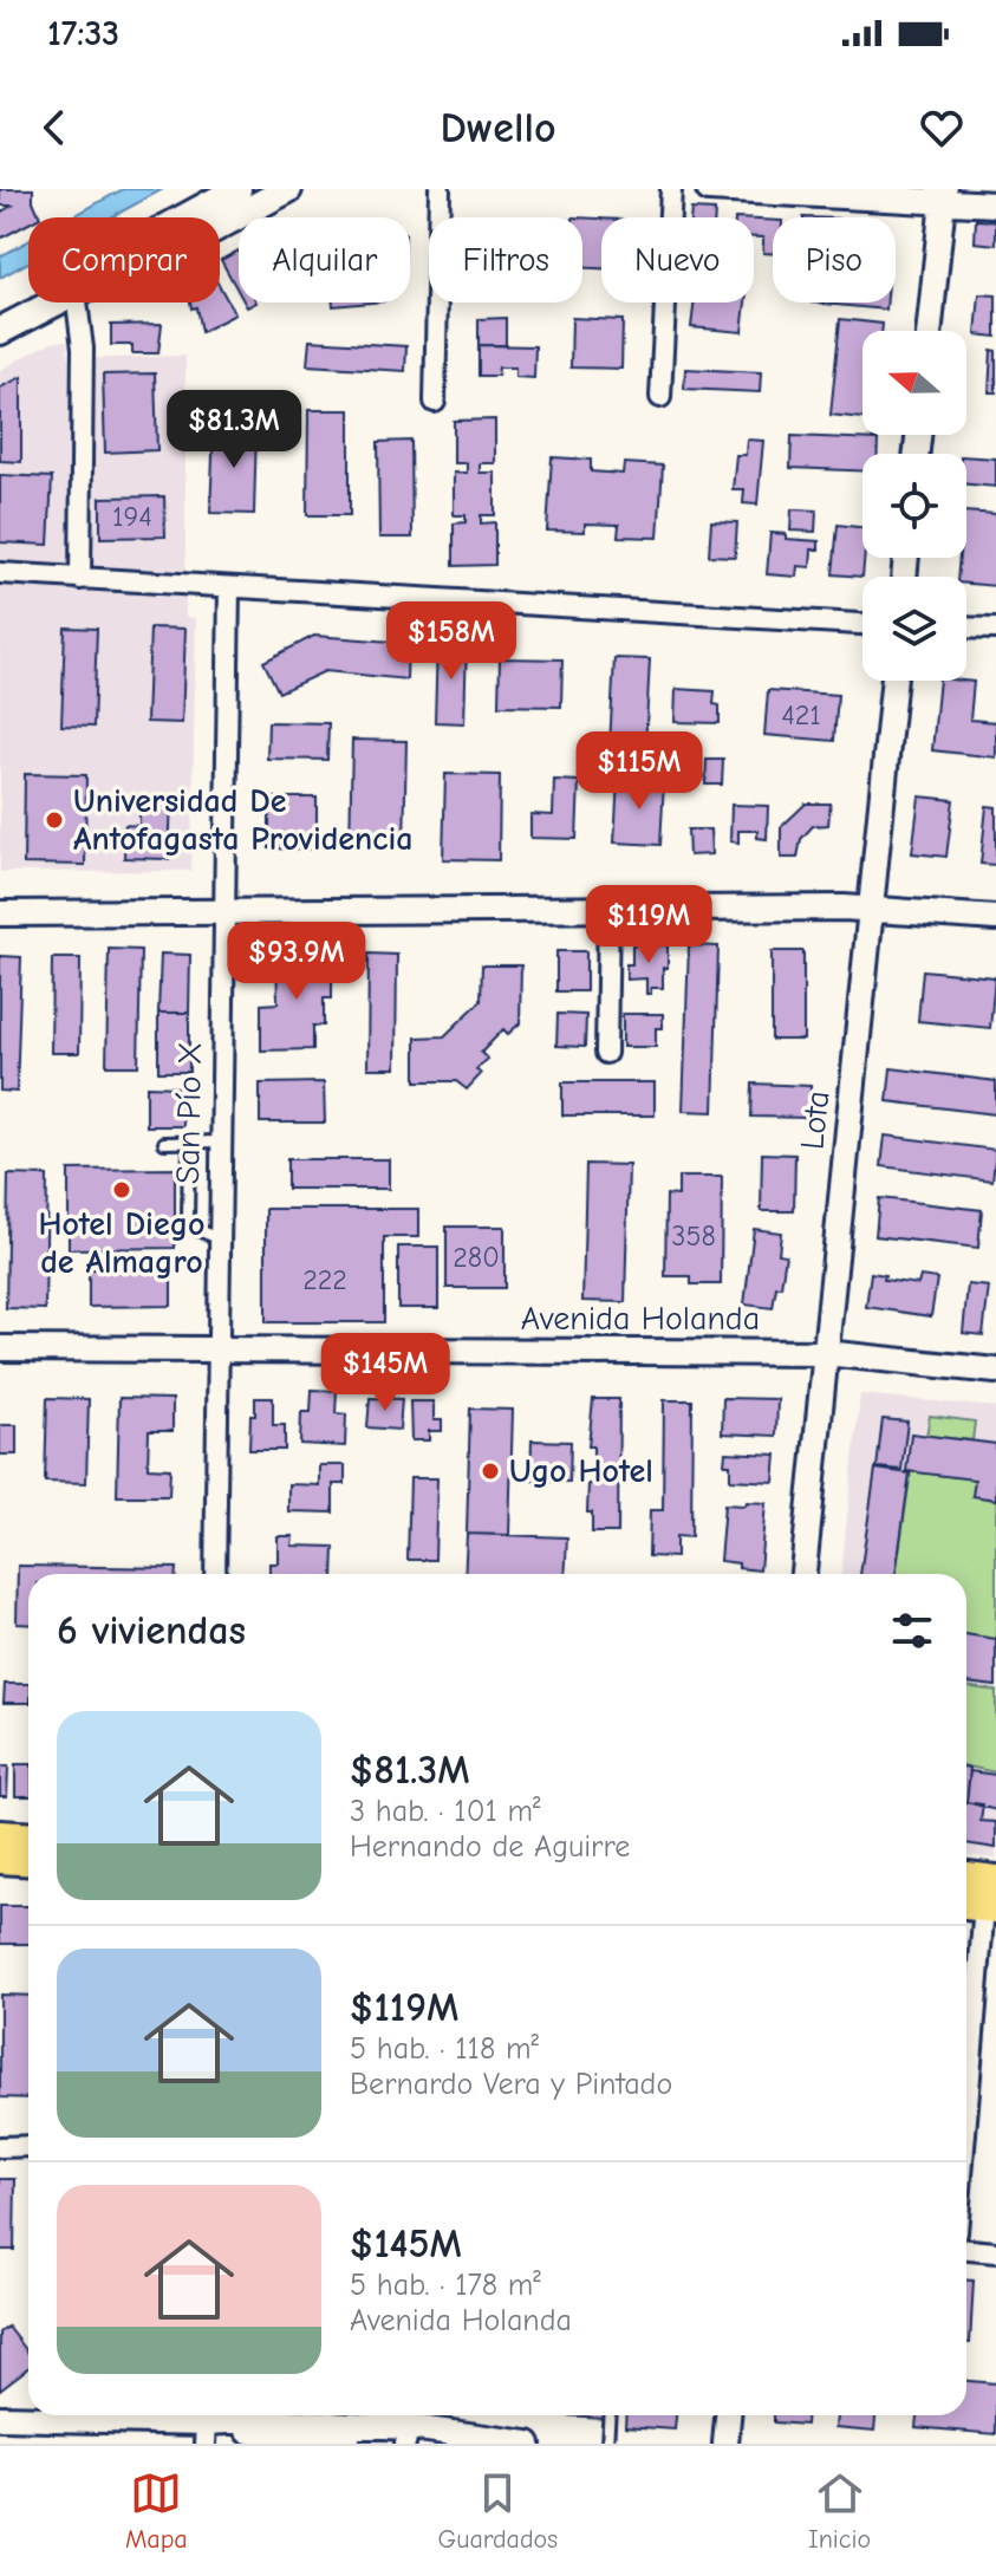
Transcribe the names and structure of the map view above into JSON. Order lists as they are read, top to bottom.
{
  "streets": {
    "street": ["San Pío X", "Lota", "Avenida Holanda"]
  },
  "crossings": [
    ["San Pío X", "Avenida Holanda"],
    ["Lota", "Avenida Holanda"]
  ],
  "places": ["Universidad De Antofagasta Providencia", "Hotel Diego de Almagro", "Ugo Hotel"],
  "house_numbers": [
    "194",
    "421",
    "358",
    "280",
    "222"
  ],
  "north": "left",
  "page": {
    "status": "17:33",
    "header": "Dwello",
    "chip": [
      "Comprar",
      "Alquilar",
      "Filtros",
      "Nuevo",
      "Piso"
    ],
    "price": [
      "$81.3M",
      "$158M",
      "$115M",
      "$119M",
      "$93.9M",
      "$145M"
    ],
    "heading": "6 viviendas",
    "list": [
      {
        "name": "$81.3M",
        "note": "3 hab. · 101 m² · Hernando de Aguirre"
      },
      {
        "name": "$119M",
        "note": "5 hab. · 118 m² · Bernardo Vera y Pintado"
      },
      {
        "name": "$145M",
        "note": "5 hab. · 178 m² · Avenida Holanda"
      }
    ],
    "tabs": ["Mapa", "Guardados", "Inicio"]
  }
}
